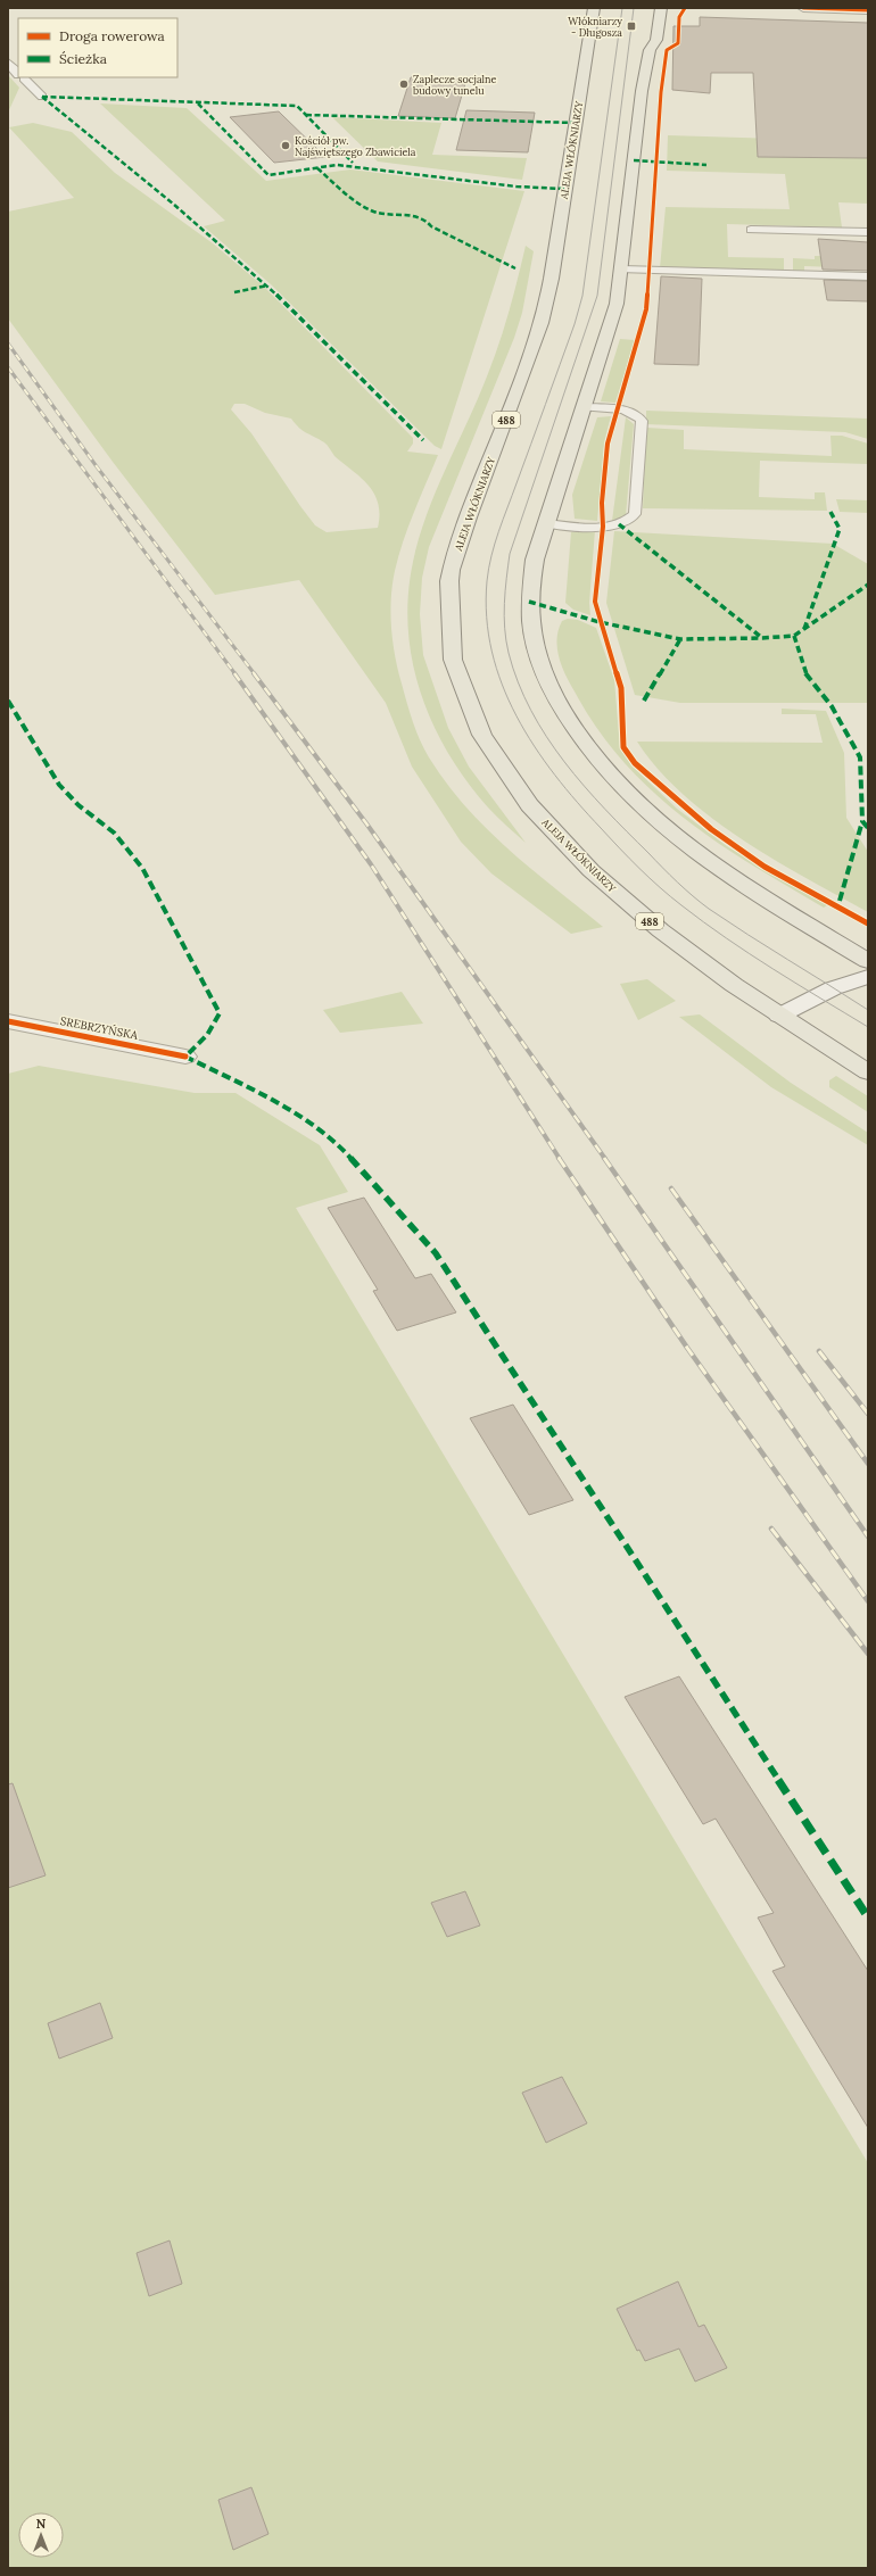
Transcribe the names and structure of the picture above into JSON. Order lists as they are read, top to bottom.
{
  "streets": {
    "main road": ["ALEJA WŁÓKNIARZY", "488"],
    "street": ["SREBRZYŃSKA"]
  },
  "places": {
    "transit": ["Włókniarzy - Długosza"],
    "other": ["Zaplecze socjalne budowy tunelu", "Kościół pw. Najświętszego Zbawiciela"]
  },
  "legend": ["Droga rowerowa", "Ścieżka"],
  "north": "top"
}
